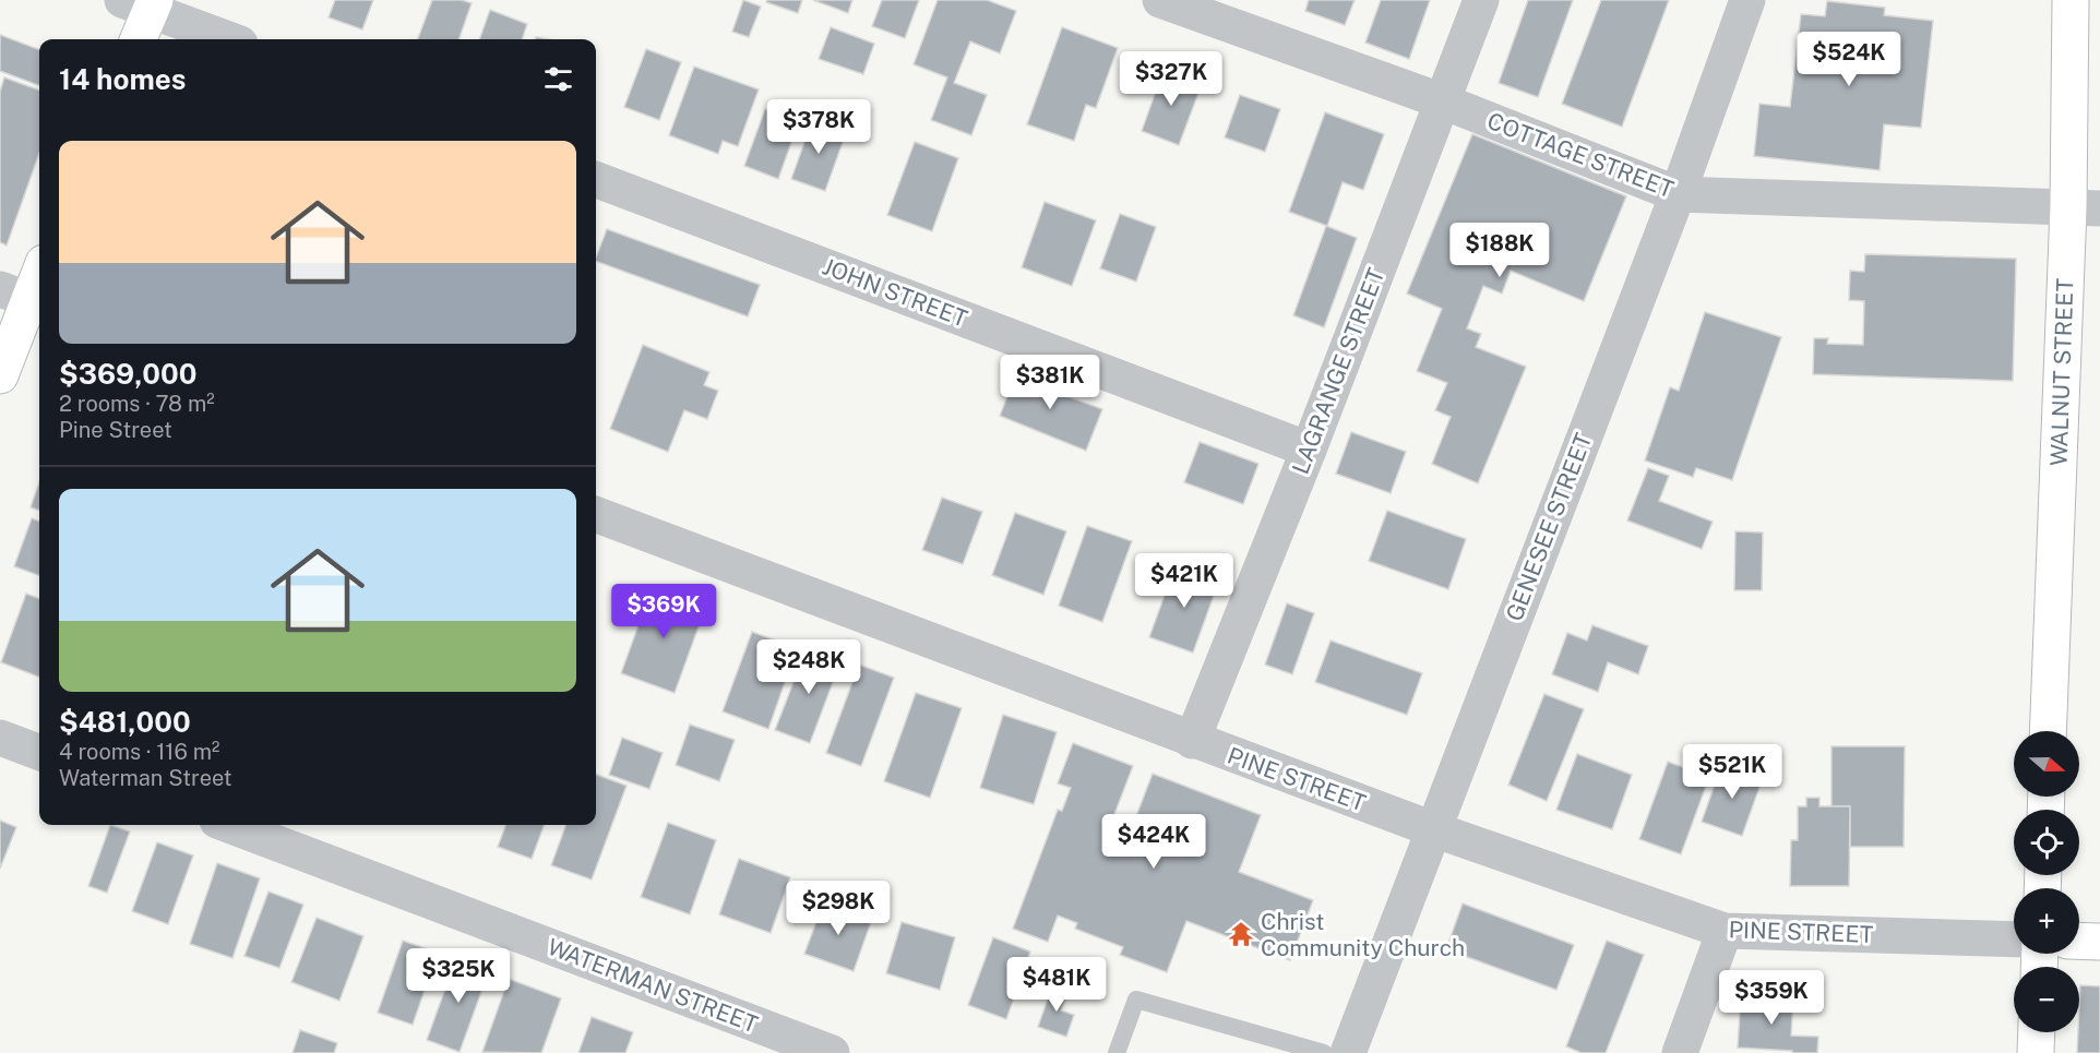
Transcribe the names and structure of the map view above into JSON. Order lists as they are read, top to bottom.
{
  "streets": {
    "main road": ["WALNUT STREET"],
    "street": [
      "COTTAGE STREET",
      "JOHN STREET",
      "LAGRANGE STREET",
      "GENESEE STREET",
      "PINE STREET",
      "WATERMAN STREET"
    ]
  },
  "crossings": [
    ["COTTAGE STREET", "LAGRANGE STREET"],
    ["COTTAGE STREET", "WALNUT STREET"],
    ["COTTAGE STREET", "GENESEE STREET"],
    ["JOHN STREET", "LAGRANGE STREET"],
    ["LAGRANGE STREET", "PINE STREET"],
    ["GENESEE STREET", "PINE STREET"]
  ],
  "places": {
    "temple": ["Christ Community Church"]
  },
  "north": "right",
  "page": {
    "price": [
      "$524K",
      "$327K",
      "$378K",
      "$188K",
      "$381K",
      "$421K",
      "$369K",
      "$248K",
      "$521K",
      "$424K",
      "$298K",
      "$325K",
      "$481K",
      "$359K"
    ],
    "heading": "14 homes",
    "list": [
      {
        "name": "$369,000",
        "note": "2 rooms · 78 m² · Pine Street"
      },
      {
        "name": "$481,000",
        "note": "4 rooms · 116 m² · Waterman Street"
      }
    ],
    "map_buttons": ["+", "−"]
  }
}
